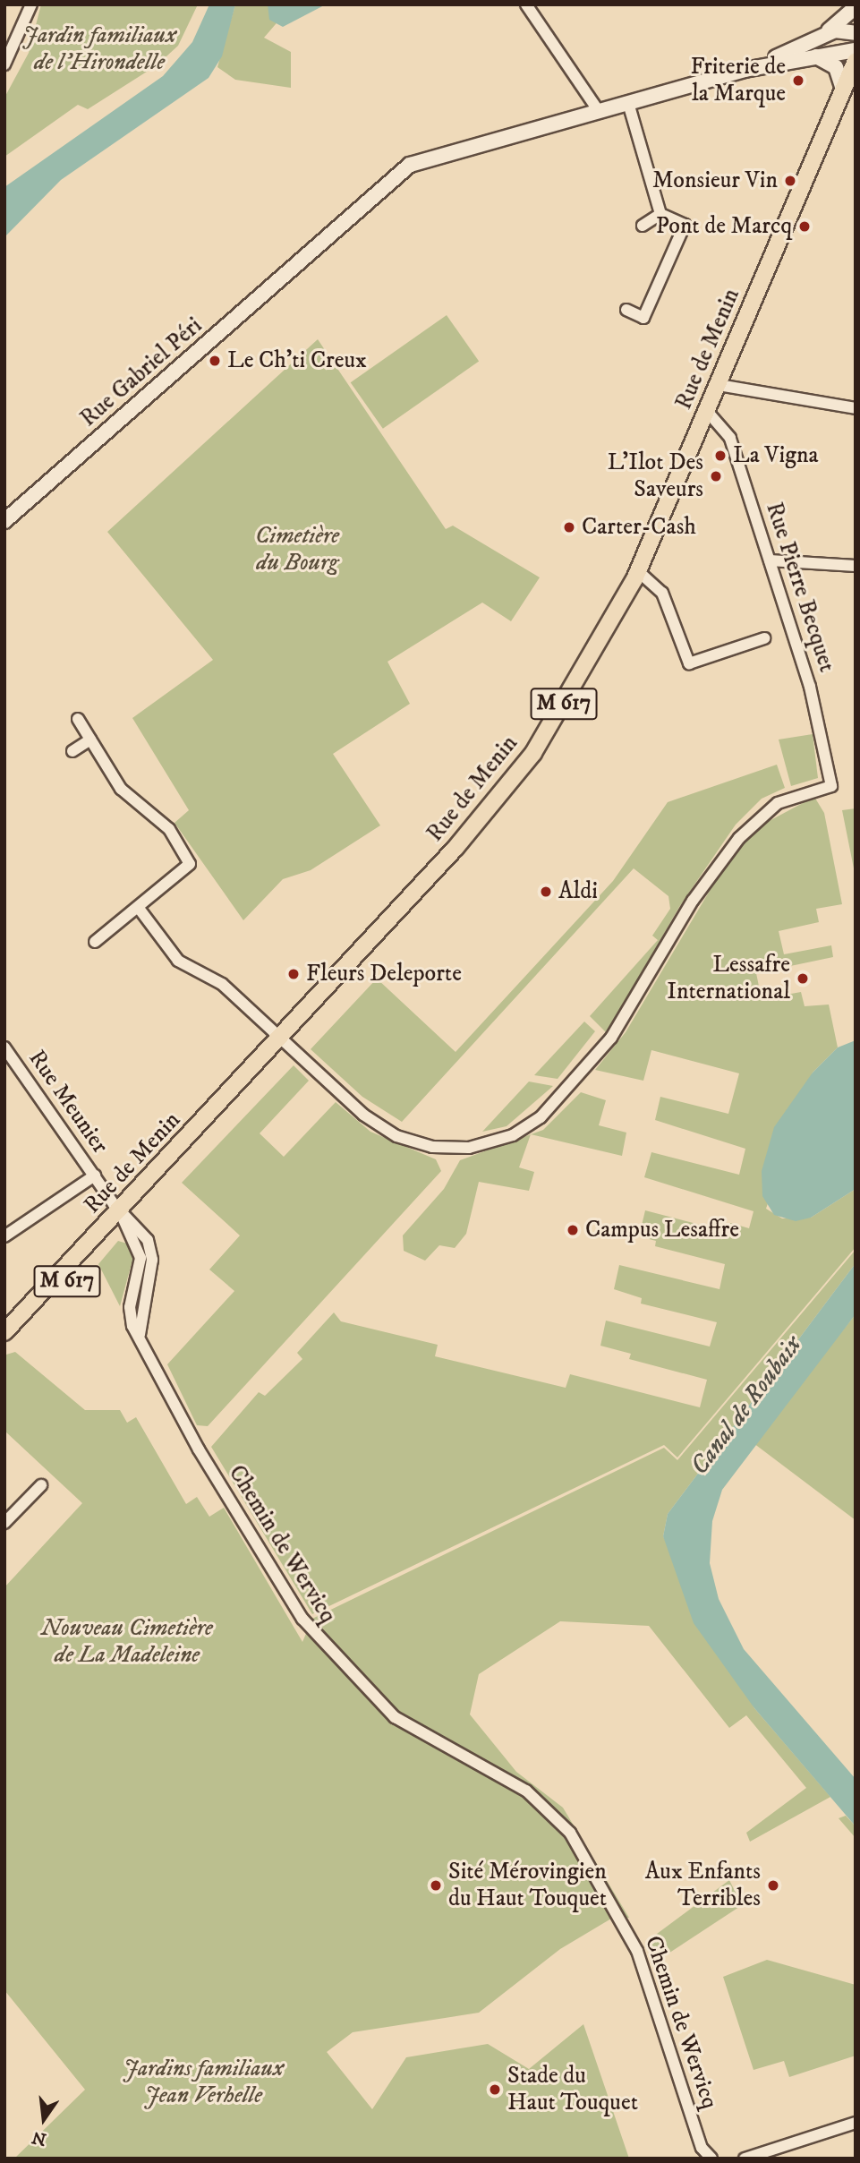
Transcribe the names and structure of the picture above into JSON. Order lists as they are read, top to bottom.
{
  "streets": {
    "main road": ["Rue de Menin", "Rue Gabriel Péri", "M 617"],
    "street": ["Rue Pierre Becquet", "Rue Meunier", "Chemin de Wervicq"]
  },
  "crossings": [
    ["Rue de Menin", "Rue Pierre Becquet"],
    ["Rue de Menin", "Rue Meunier"],
    ["Rue de Menin", "Chemin de Wervicq"],
    ["Rue Meunier", "Chemin de Wervicq"]
  ],
  "water": ["Canal de Roubaix"],
  "parks": [
    "Jardin familiaux de l'Hirondelle",
    "Cimetière du Bourg",
    "Nouveau Cimetière de La Madeleine",
    "Jardins familiaux Jean Verhelle"
  ],
  "places": [
    "Friterie de la Marque",
    "Monsieur Vin",
    "Pont de Marcq",
    "Le Ch'ti Creux",
    "La Vigna",
    "L'Ilot Des Saveurs",
    "Carter-Cash",
    "Aldi",
    "Fleurs Deleporte",
    "Lessafre International",
    "Campus Lesaffre",
    "Sité Mérovingien du Haut Touquet",
    "Aux Enfants Terribles",
    "Stade du Haut Touquet"
  ],
  "north": "bottom"
}
